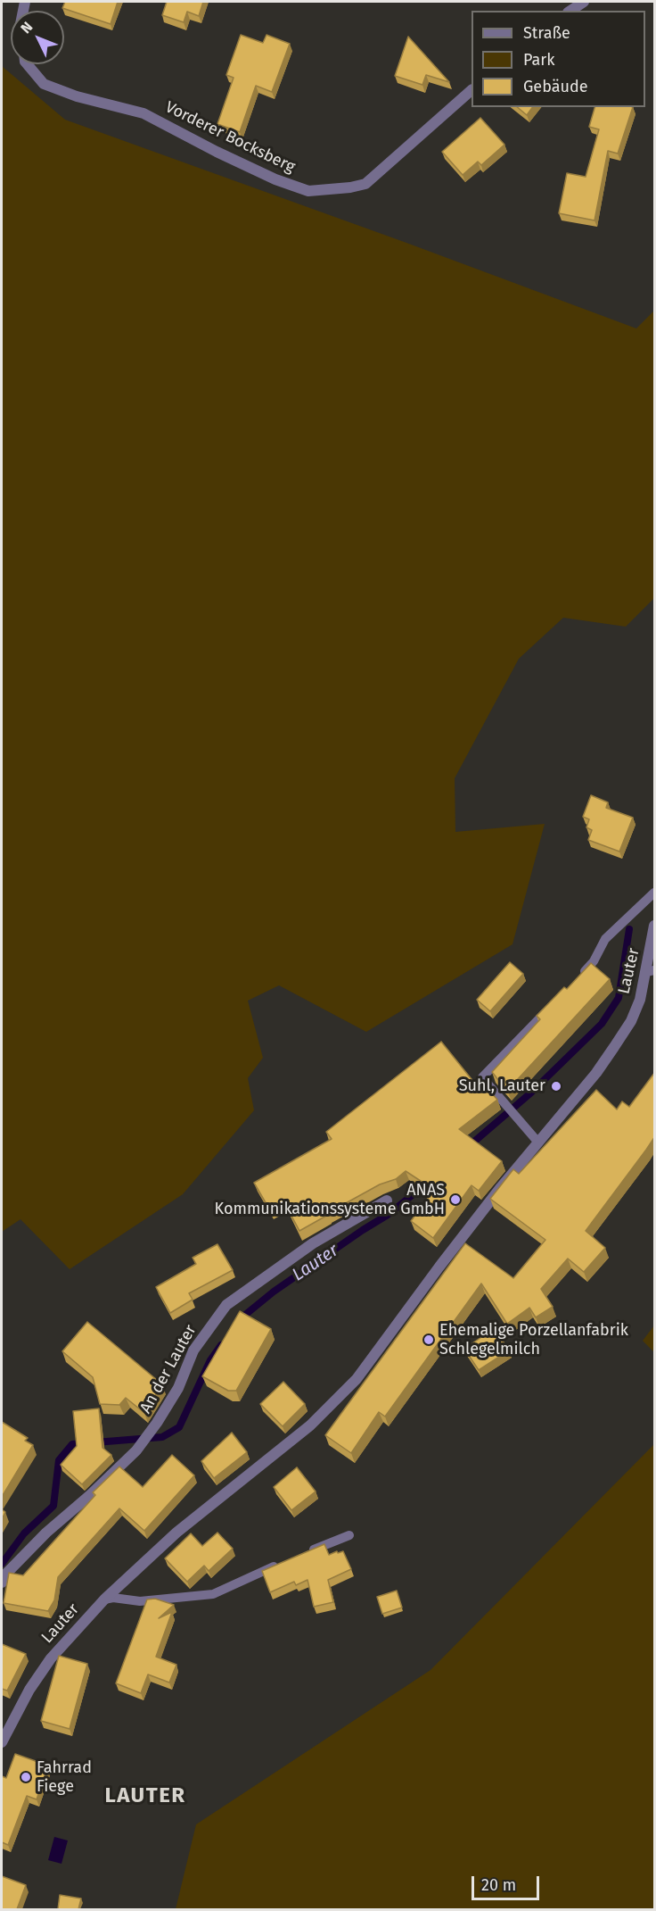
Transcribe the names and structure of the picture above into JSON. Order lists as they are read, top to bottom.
{
  "streets": {
    "street": ["Vorderer Bocksberg", "Lauter", "An der Lauter"]
  },
  "districts": ["LAUTER"],
  "water": ["Lauter"],
  "places": [
    "Suhl, Lauter",
    "ANAS Kommunikationssysteme GmbH",
    "Ehemalige Porzellanfabrik Schlegelmilch",
    "Fahrrad Fiege"
  ],
  "legend": ["Straße", "Park", "Gebäude"],
  "scale_bar": "20 m",
  "north": "top left"
}
